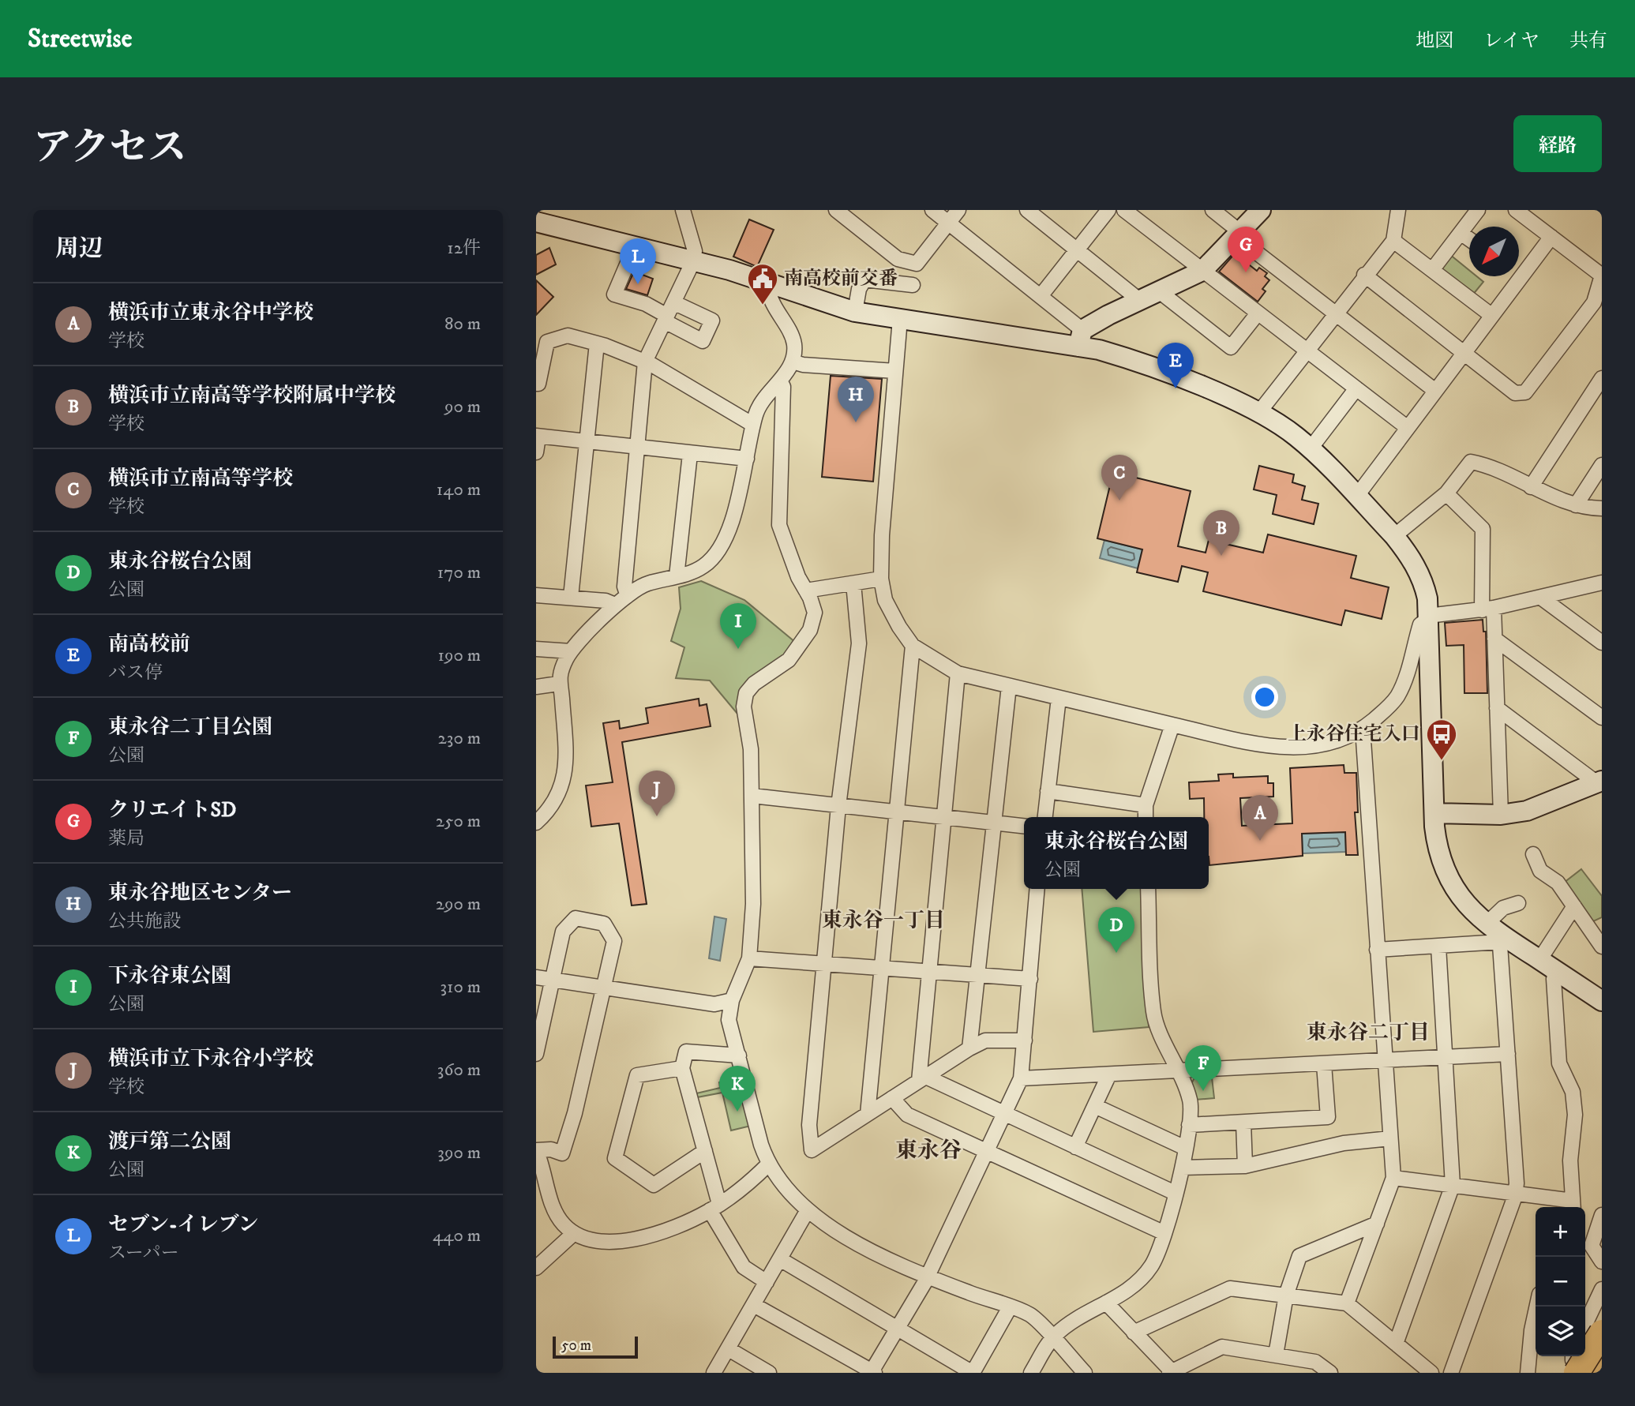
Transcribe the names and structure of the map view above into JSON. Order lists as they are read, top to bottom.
{
  "districts": ["東永谷一丁目", "東永谷二丁目", "東永谷"],
  "places": {
    "public building": ["南高校前交番"],
    "bus stop": ["上永谷住宅入口"]
  },
  "scale_bar": "50 m",
  "north": "bottom left",
  "page": {
    "header": "Streetwise",
    "nav": ["地図", "レイヤ", "共有"],
    "title": "アクセス",
    "buttons": "経路",
    "heading": ["周辺", "12件"],
    "pins": [
      "G",
      "L",
      "E",
      "H",
      "C",
      "B",
      "I",
      "J",
      "A",
      "D",
      "F",
      "K"
    ],
    "list": [
      {
        "mark": "A",
        "name": "横浜市立東永谷中学校",
        "note": "学校",
        "value": "80 m"
      },
      {
        "mark": "B",
        "name": "横浜市立南高等学校附属中学校",
        "note": "学校",
        "value": "90 m"
      },
      {
        "mark": "C",
        "name": "横浜市立南高等学校",
        "note": "学校",
        "value": "140 m"
      },
      {
        "mark": "D",
        "name": "東永谷桜台公園",
        "note": "公園",
        "value": "170 m"
      },
      {
        "mark": "E",
        "name": "南高校前",
        "note": "バス停",
        "value": "190 m"
      },
      {
        "mark": "F",
        "name": "東永谷二丁目公園",
        "note": "公園",
        "value": "230 m"
      },
      {
        "mark": "G",
        "name": "クリエイトSD",
        "note": "薬局",
        "value": "250 m"
      },
      {
        "mark": "H",
        "name": "東永谷地区センター",
        "note": "公共施設",
        "value": "290 m"
      },
      {
        "mark": "I",
        "name": "下永谷東公園",
        "note": "公園",
        "value": "310 m"
      },
      {
        "mark": "J",
        "name": "横浜市立下永谷小学校",
        "note": "学校",
        "value": "360 m"
      },
      {
        "mark": "K",
        "name": "渡戸第二公園",
        "note": "公園",
        "value": "390 m"
      },
      {
        "mark": "L",
        "name": "セブン-イレブン",
        "note": "スーパー",
        "value": "440 m"
      }
    ],
    "popup": ["東永谷桜台公園", "公園"],
    "map_buttons": ["+", "−"],
    "scale": "50 m"
  }
}
